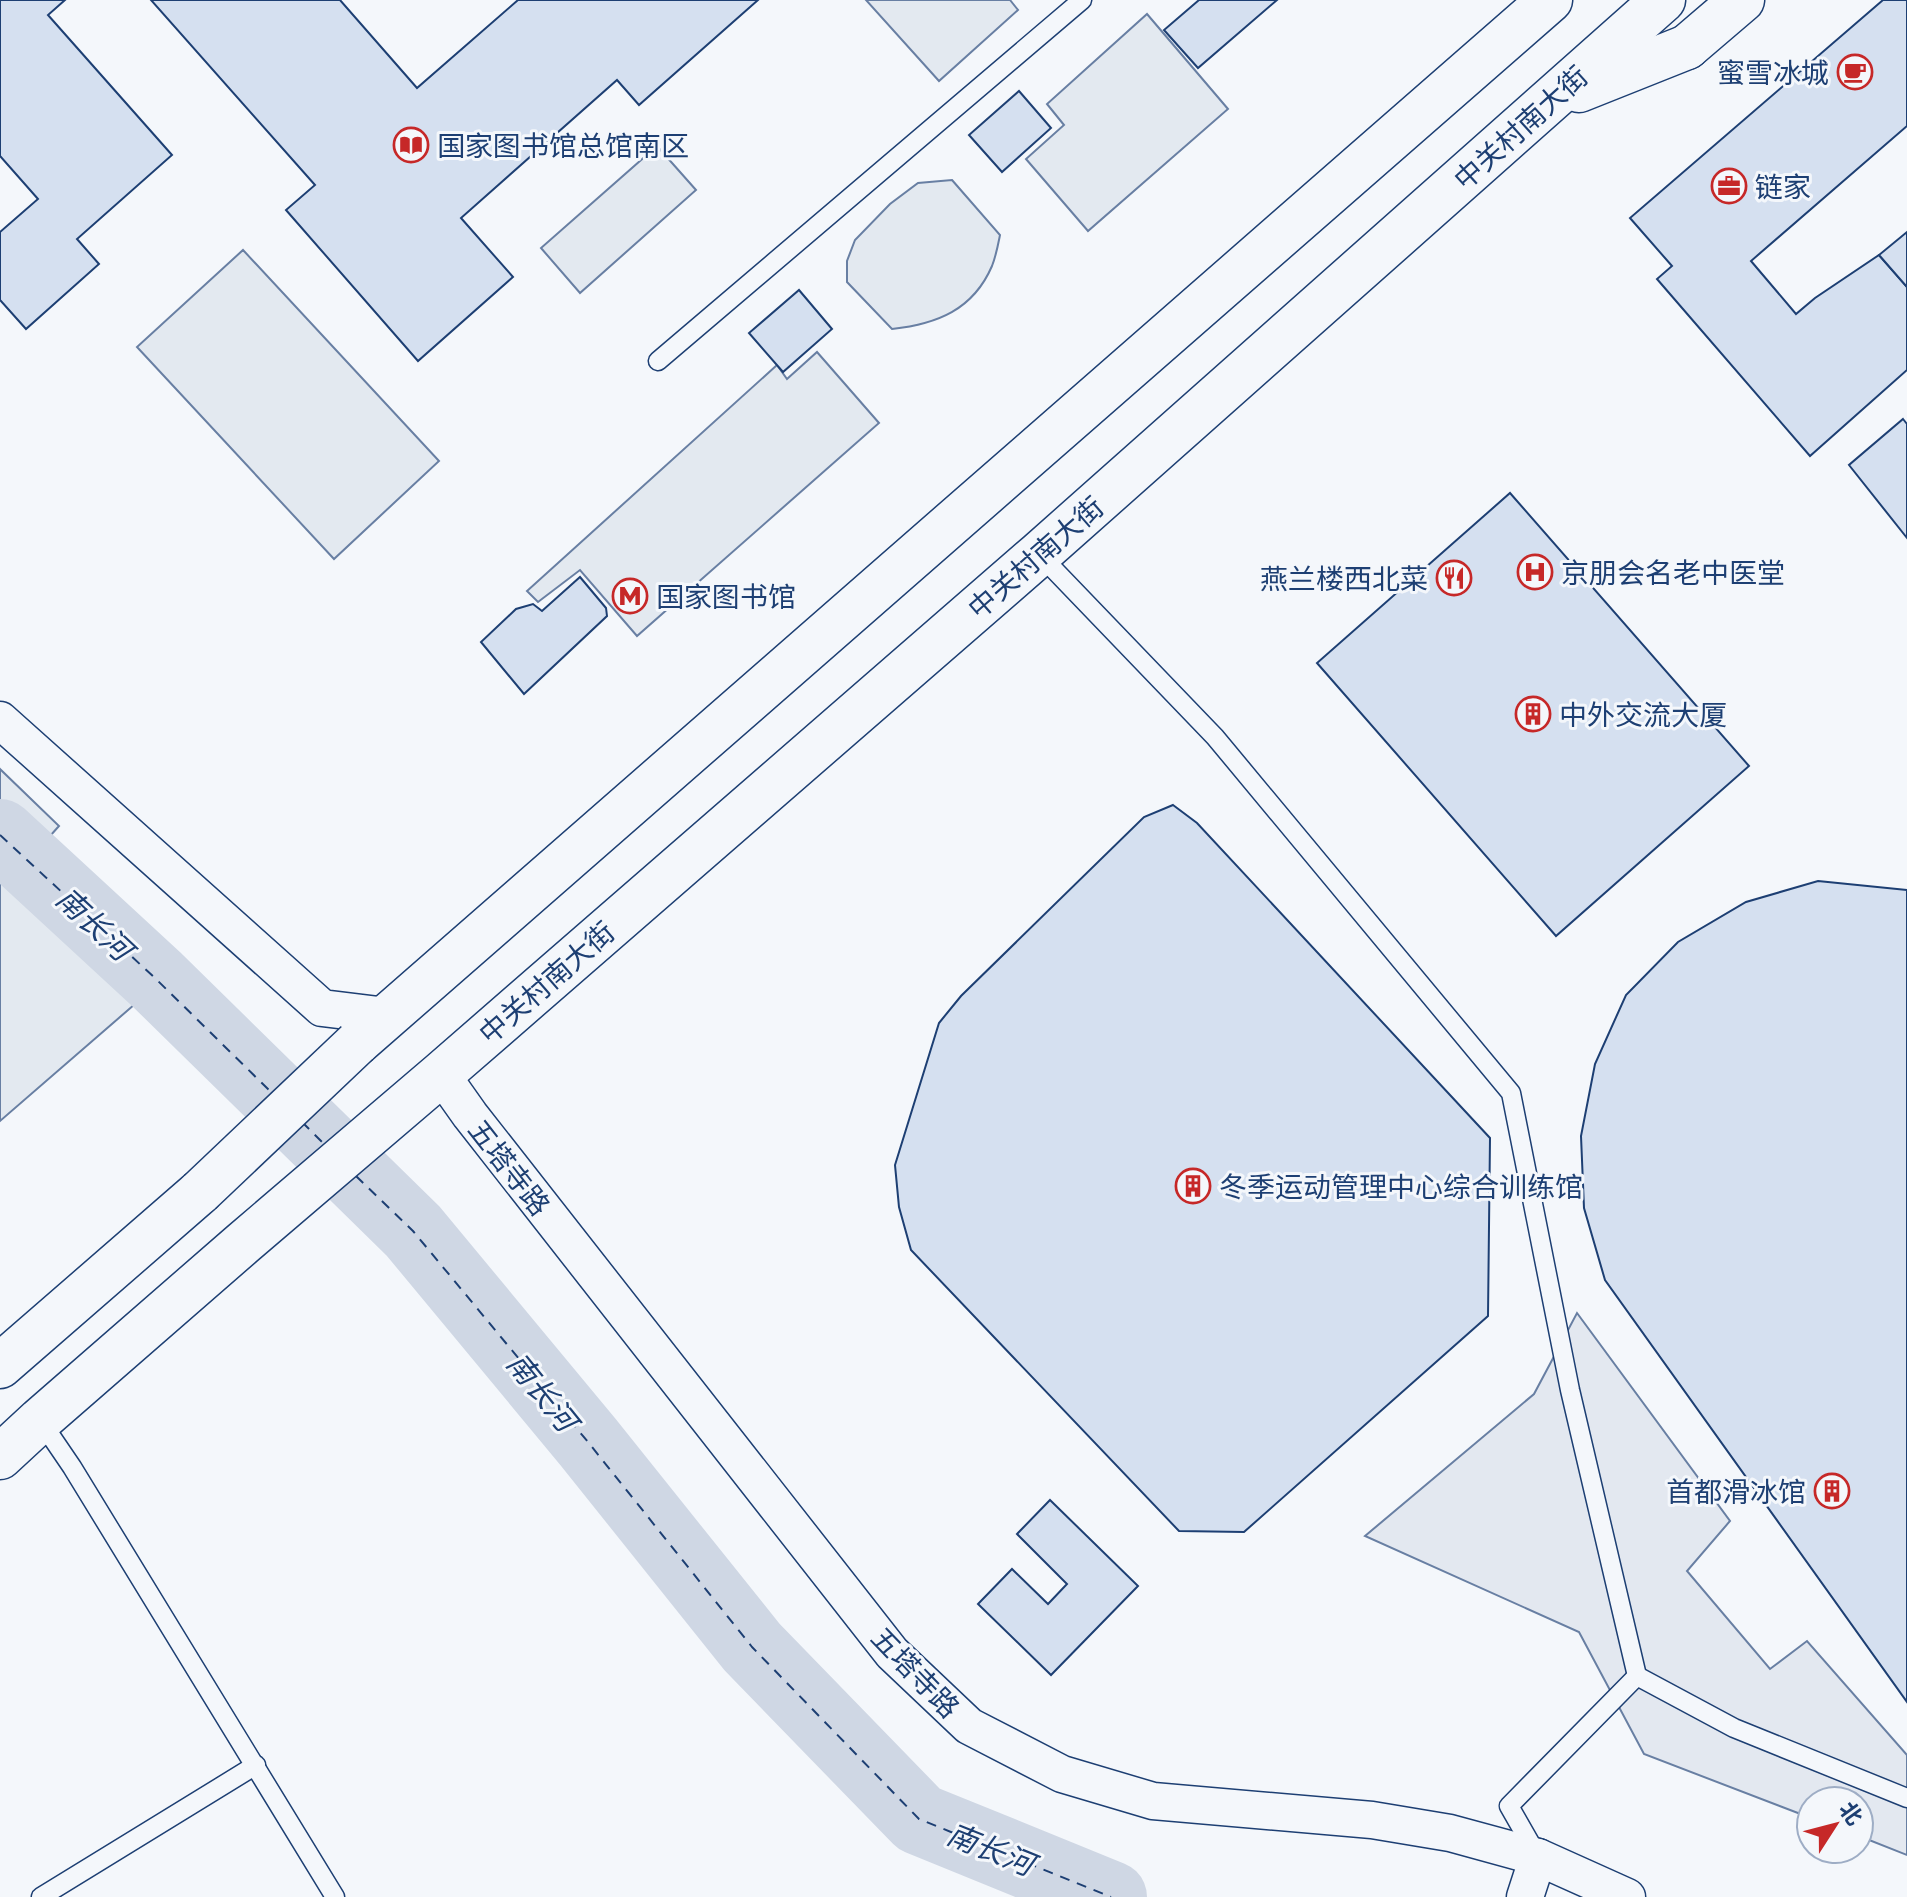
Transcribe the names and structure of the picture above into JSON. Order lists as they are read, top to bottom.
{
  "streets": {
    "main road": ["中关村南大街"],
    "street": ["五塔寺路"]
  },
  "crossings": [
    ["中关村南大街", "五塔寺路"]
  ],
  "water": ["南长河"],
  "places": {
    "cafe": ["蜜雪冰城"],
    "library": ["国家图书馆总馆南区"],
    "office": ["链家"],
    "hospital": ["京朋会名老中医堂"],
    "restaurant": ["燕兰楼西北菜"],
    "metro station": ["国家图书馆"],
    "building": ["中外交流大厦", "冬季运动管理中心综合训练馆", "首都滑冰馆"]
  },
  "north": "top right"
}
